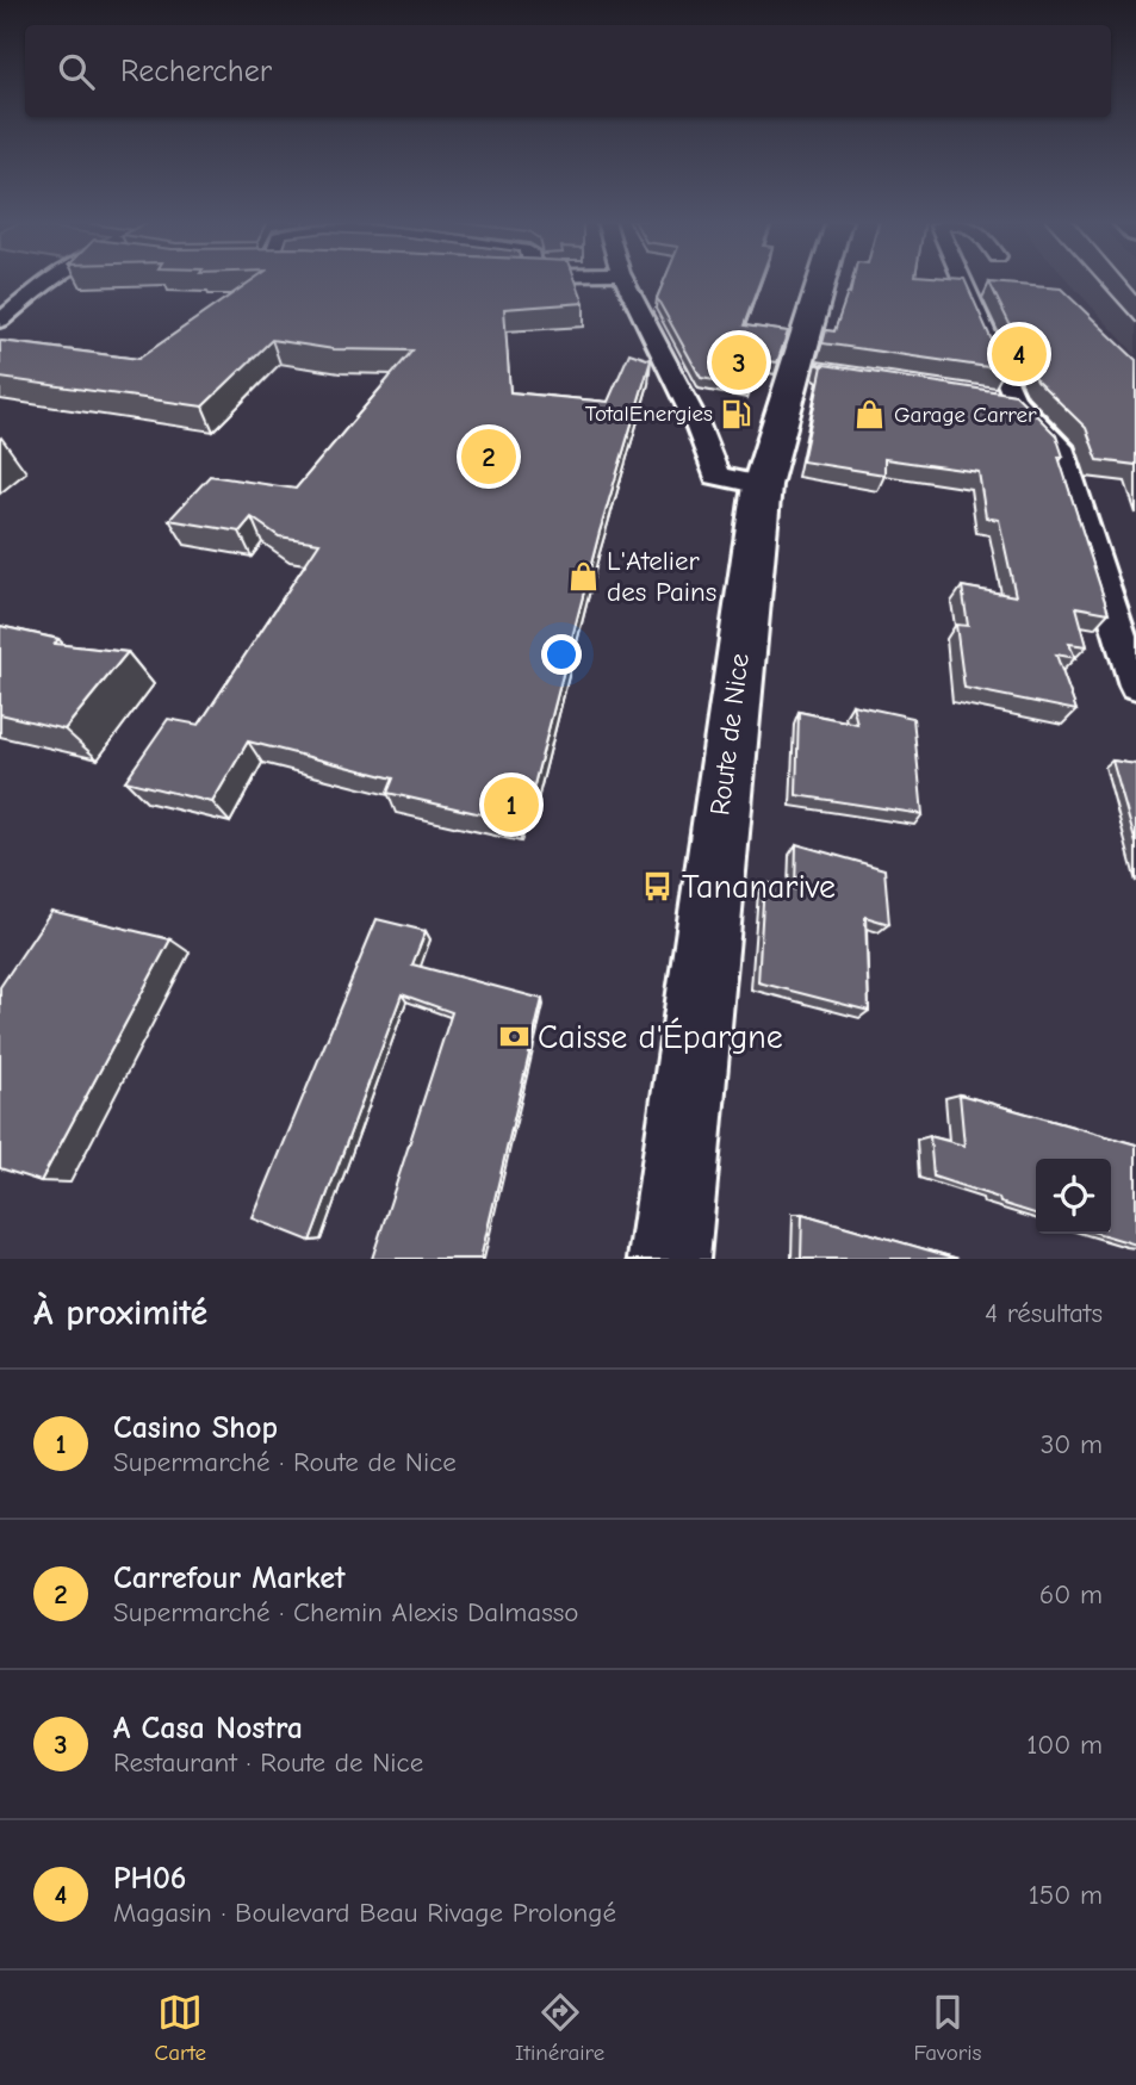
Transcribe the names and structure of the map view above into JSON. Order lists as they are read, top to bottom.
{
  "streets": {
    "main road": ["Route de Nice"]
  },
  "places": {
    "fuel station": ["TotalEnergies"],
    "shop": ["Garage Carrer", "L'Atelier des Pains"],
    "bus stop": ["Tananarive"],
    "bank": ["Caisse d'Épargne"]
  },
  "page": {
    "search": "Rechercher",
    "pins": [
      "4",
      "3",
      "2",
      "1"
    ],
    "heading": ["À proximité", "4 résultats"],
    "list": [
      {
        "mark": "1",
        "name": "Casino Shop",
        "note": "Supermarché · Route de Nice",
        "value": "30 m"
      },
      {
        "mark": "2",
        "name": "Carrefour Market",
        "note": "Supermarché · Chemin Alexis Dalmasso",
        "value": "60 m"
      },
      {
        "mark": "3",
        "name": "A Casa Nostra",
        "note": "Restaurant · Route de Nice",
        "value": "100 m"
      },
      {
        "mark": "4",
        "name": "PH06",
        "note": "Magasin · Boulevard Beau Rivage Prolongé",
        "value": "150 m"
      }
    ],
    "nav": ["Carte", "Itinéraire", "Favoris"]
  }
}
